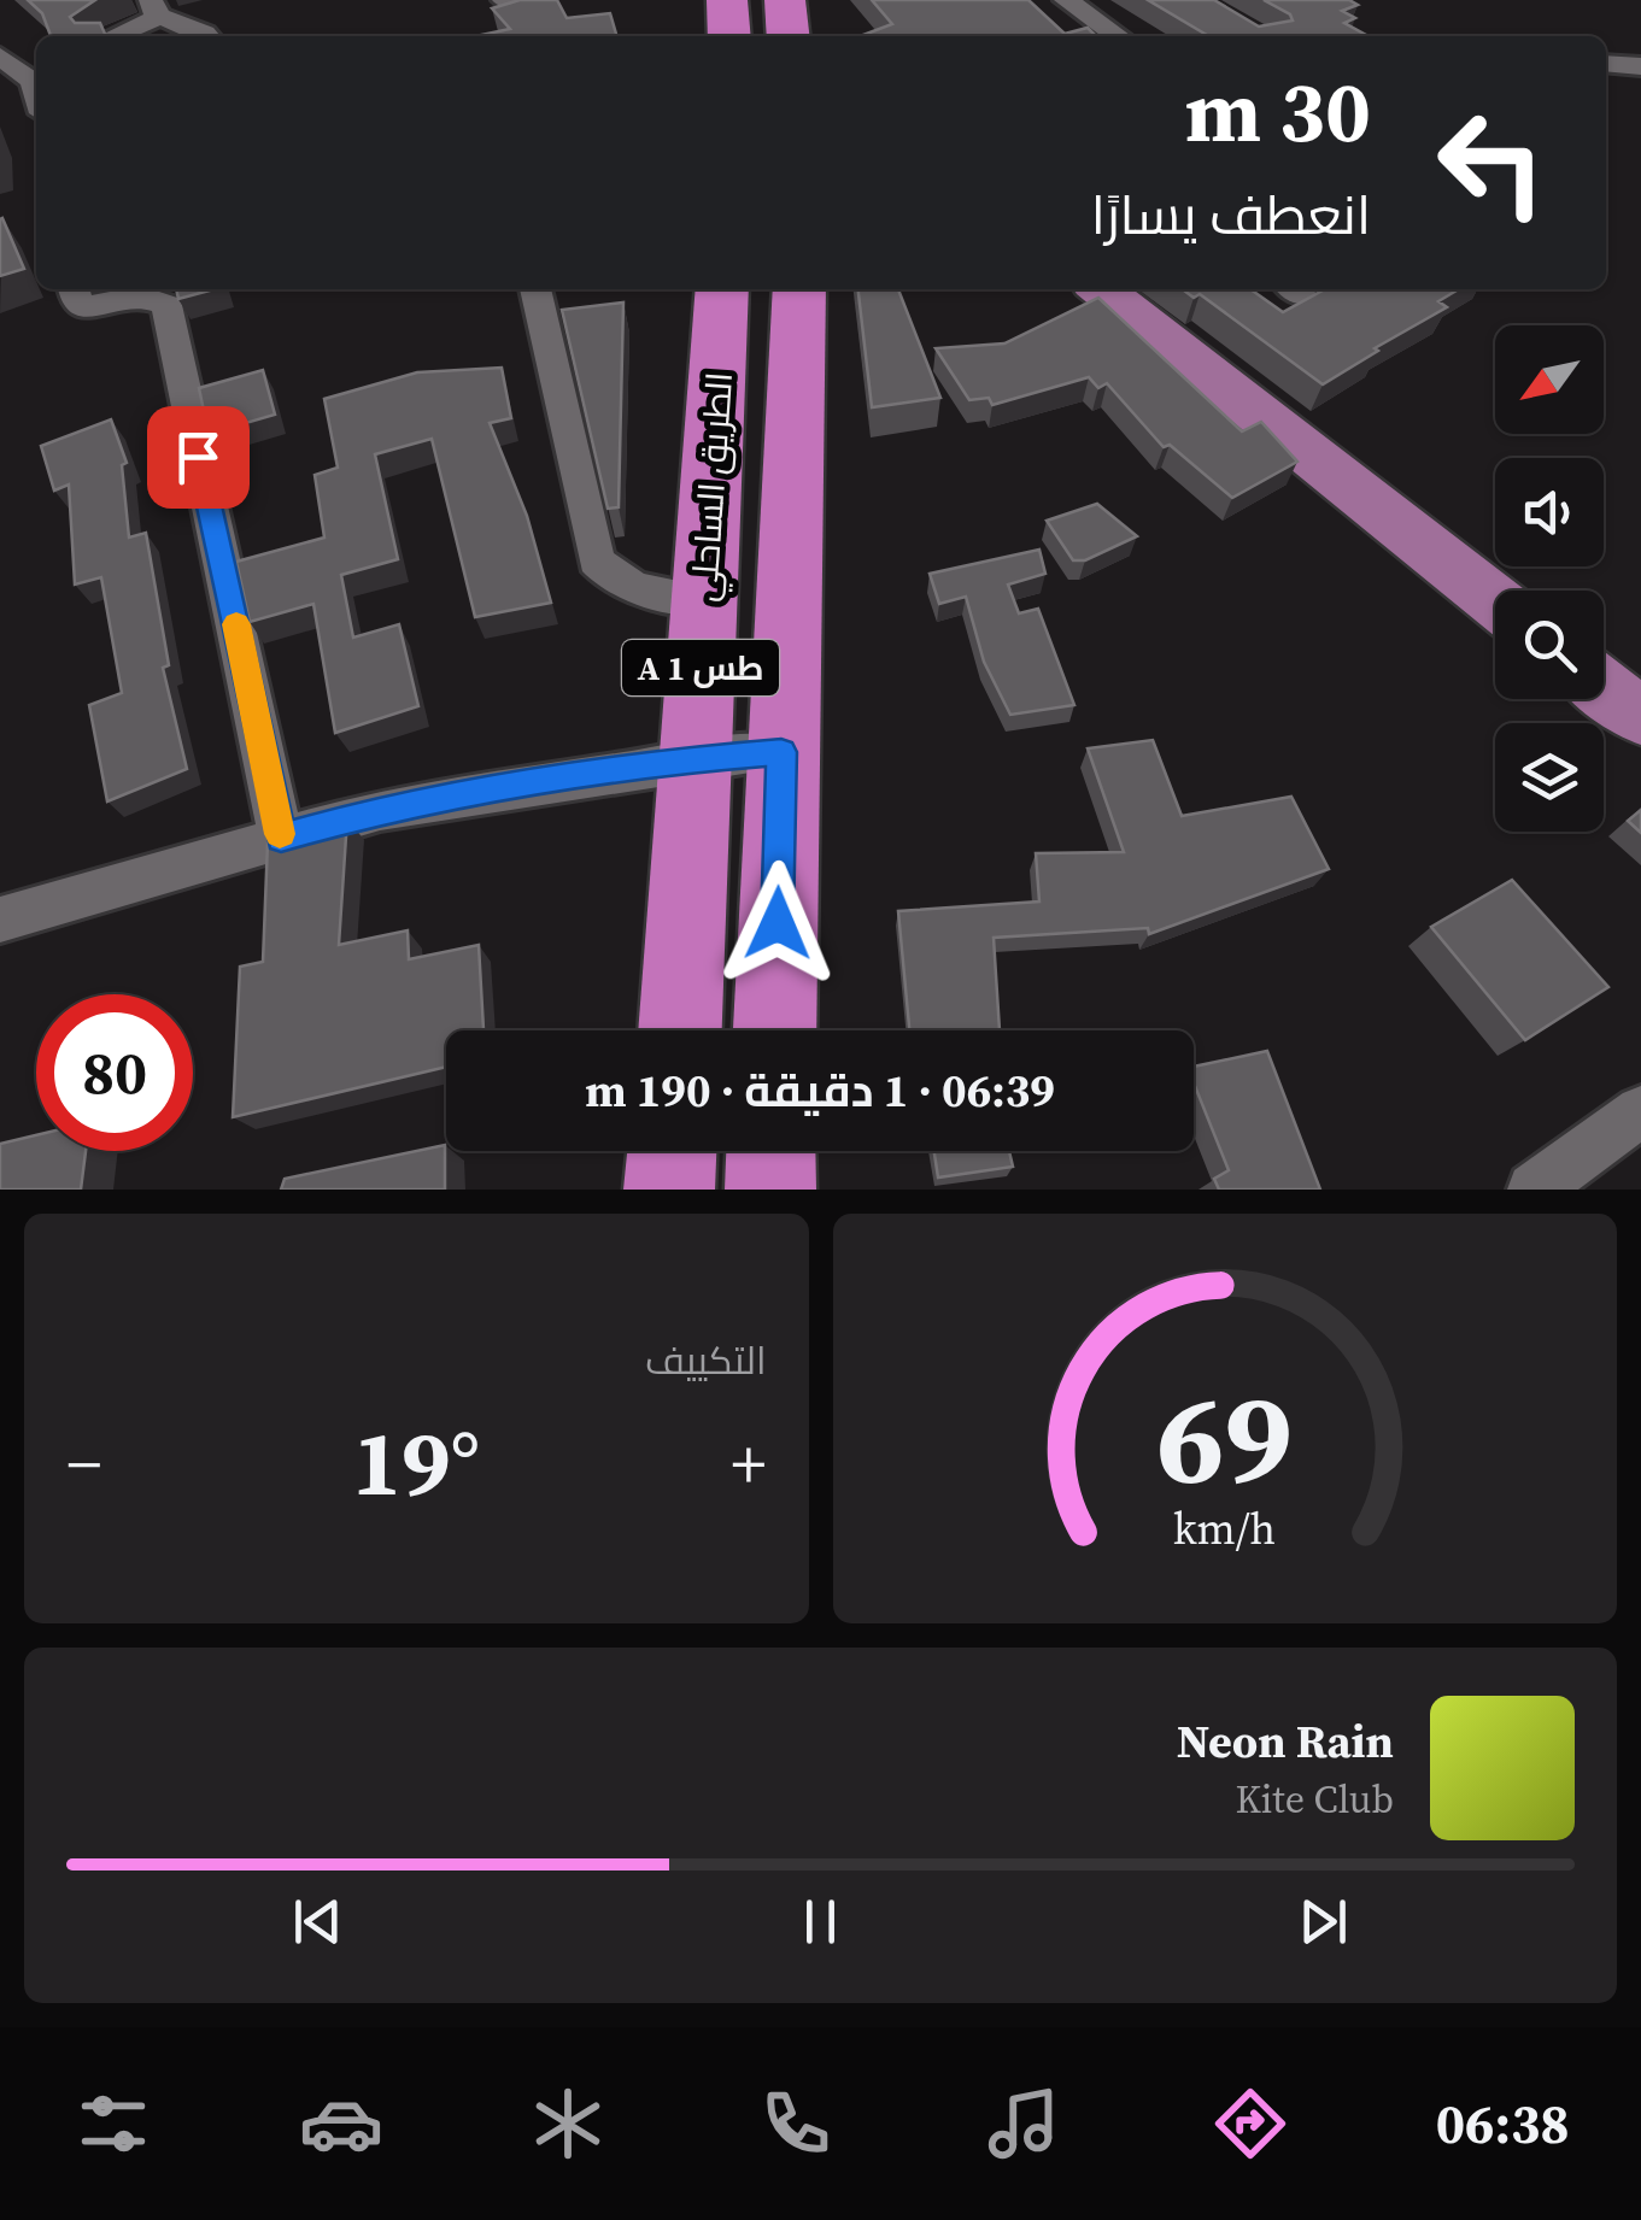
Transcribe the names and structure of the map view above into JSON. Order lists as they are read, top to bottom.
{
  "streets": {
    "highway": ["الطريق الساحلي", "A 1 طس"]
  },
  "north": "bottom left",
  "page": {
    "turn": ["30 m", "انعطف يسارًا"],
    "limit": "80",
    "trip": "06:39 · 1 دقيقة · 190 m",
    "tile": "التكييف",
    "heat": ["−", "19°", "+"],
    "song": ["Neon Rain", "Kite Club"],
    "tabs": "06:38",
    "gauge": ["69", "km/h"]
  }
}
